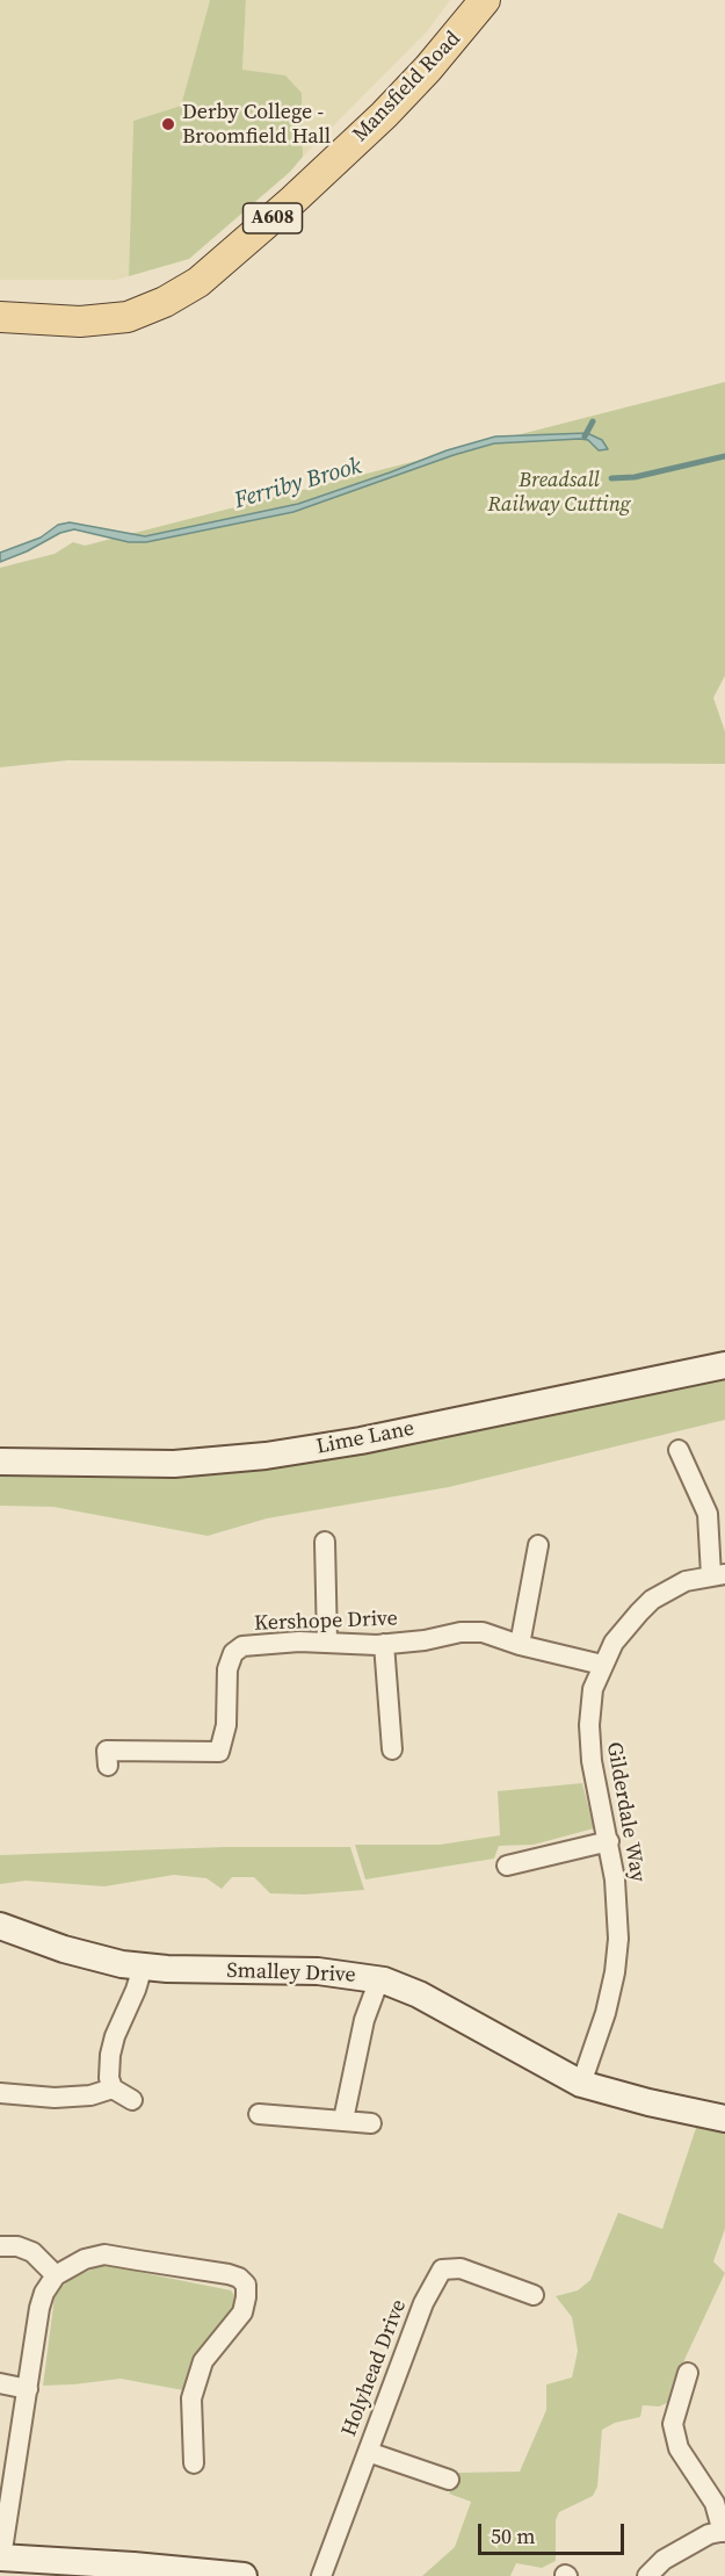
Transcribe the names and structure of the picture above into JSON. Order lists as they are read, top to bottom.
{
  "streets": {
    "main road": ["Mansfield Road", "A608"],
    "street": [
      "Lime Lane",
      "Kershope Drive",
      "Gilderdale Way",
      "Smalley Drive",
      "Holyhead Drive"
    ]
  },
  "crossings": [
    ["Kershope Drive", "Gilderdale Way"],
    ["Gilderdale Way", "Smalley Drive"]
  ],
  "water": ["Ferriby Brook"],
  "parks": ["Breadsall Railway Cutting"],
  "places": ["Derby College - Broomfield Hall"],
  "scale_bar": "50 m"
}
